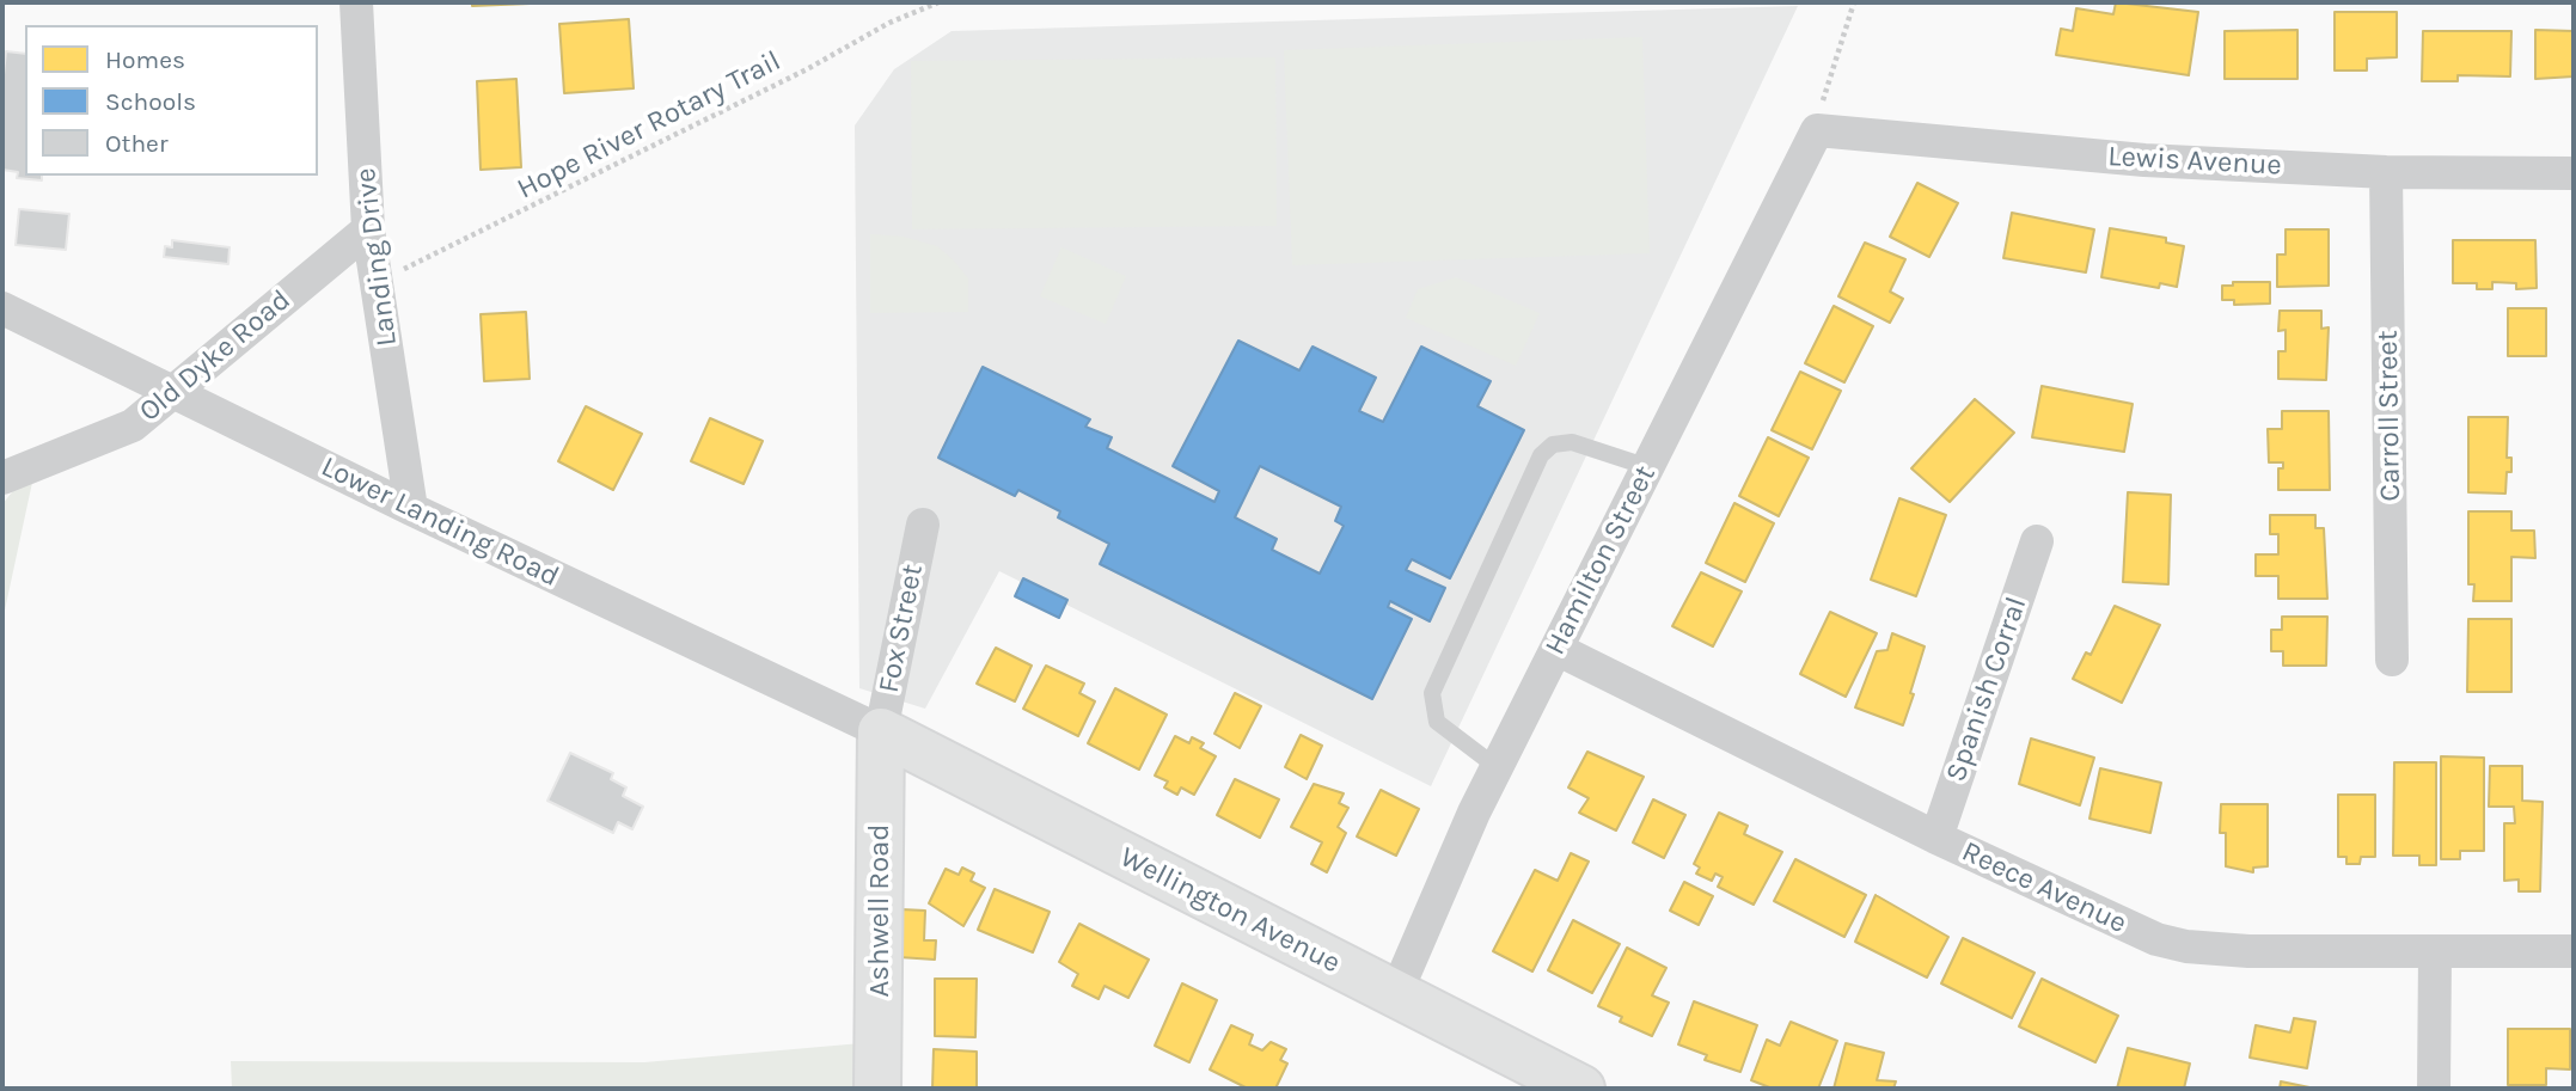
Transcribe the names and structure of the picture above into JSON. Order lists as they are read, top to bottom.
{
  "streets": {
    "street": [
      "Lewis Avenue",
      "Landing Drive",
      "Old Dyke Road",
      "Carroll Street",
      "Lower Landing Road",
      "Hamilton Street",
      "Fox Street",
      "Spanish Corral",
      "Reece Avenue",
      "Ashwell Road",
      "Wellington Avenue"
    ],
    "path": ["Hope River Rotary Trail"]
  },
  "crossings": [
    ["Hope River Rotary Trail", "Landing Drive"],
    ["Lewis Avenue", "Carroll Street"],
    ["Lewis Avenue", "Hamilton Street"],
    ["Landing Drive", "Old Dyke Road"],
    ["Landing Drive", "Lower Landing Road"],
    ["Old Dyke Road", "Lower Landing Road"],
    ["Lower Landing Road", "Fox Street"],
    ["Lower Landing Road", "Ashwell Road"],
    ["Lower Landing Road", "Wellington Avenue"],
    ["Hamilton Street", "Reece Avenue"],
    ["Hamilton Street", "Wellington Avenue"],
    ["Fox Street", "Ashwell Road"],
    ["Fox Street", "Wellington Avenue"],
    ["Spanish Corral", "Reece Avenue"],
    ["Ashwell Road", "Wellington Avenue"]
  ],
  "legend": ["Homes", "Schools", "Other"]
}
